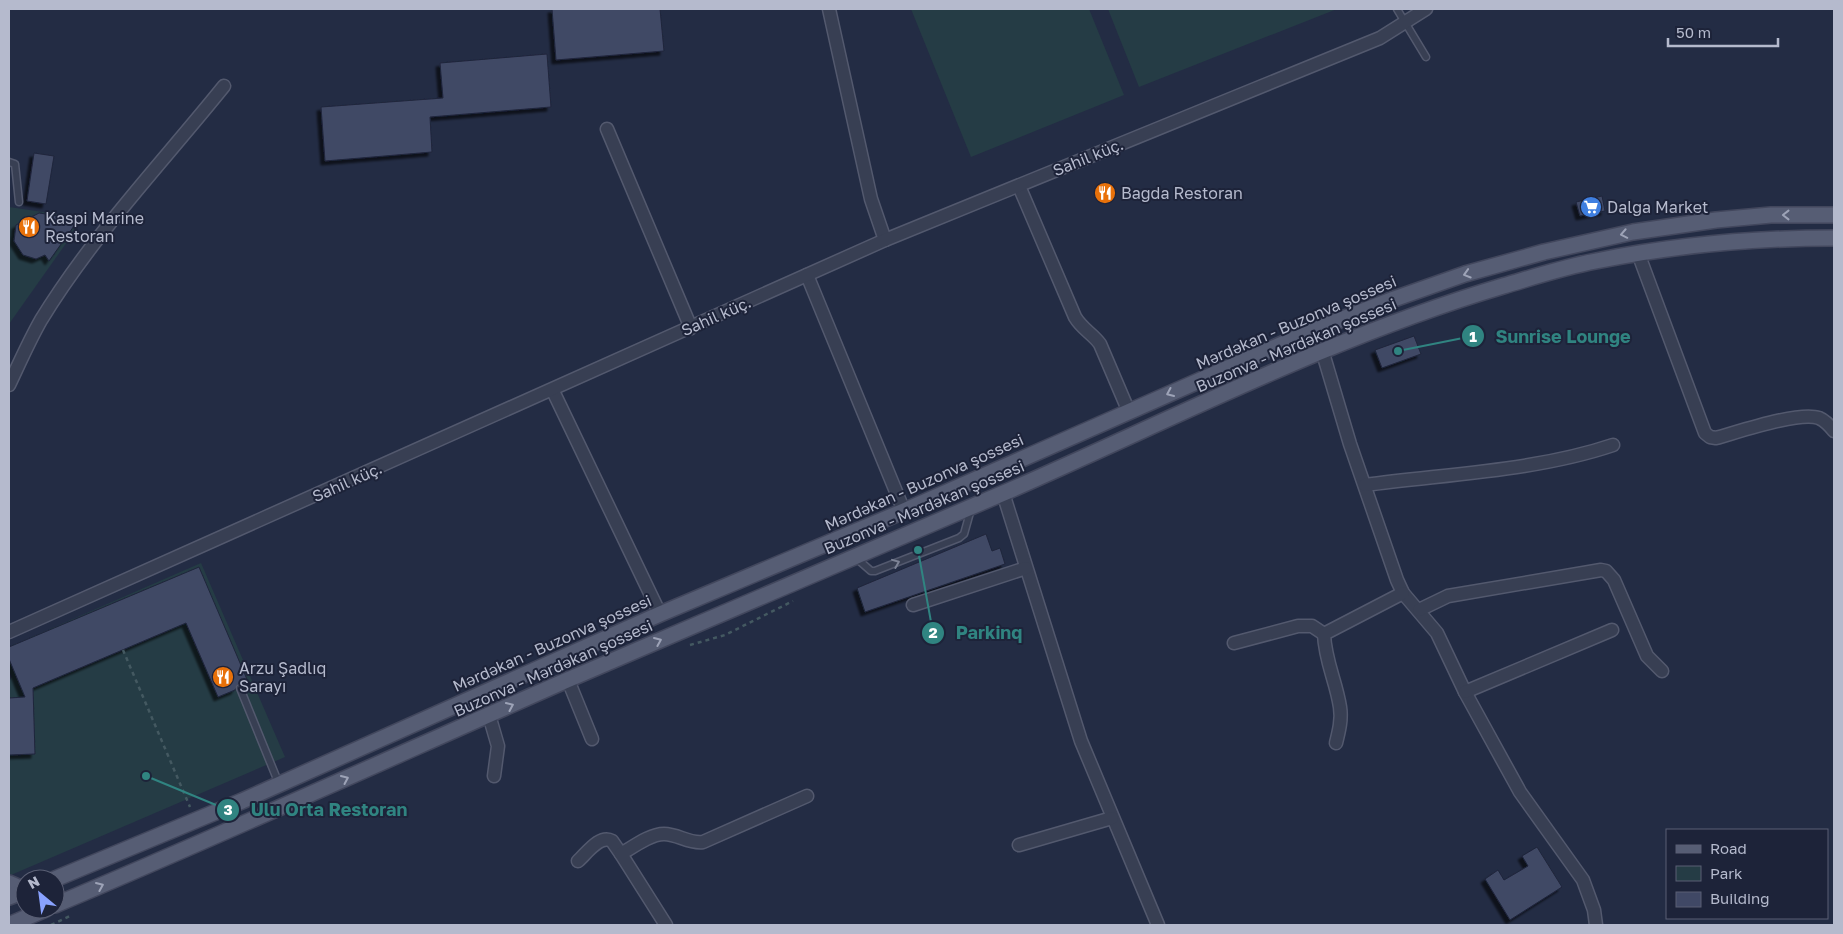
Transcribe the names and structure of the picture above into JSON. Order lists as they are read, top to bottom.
{
  "streets": {
    "main road": ["Mərdəkan - Buzonva şossesi", "Buzonva - Mərdəkan şossesi"],
    "street": ["Sahil küç."]
  },
  "one_way": ["Mərdəkan - Buzonva şossesi", "Buzonva - Mərdəkan şossesi"],
  "places": {
    "restaurant": ["Bağda Restoran", "Kaspi Marine Restoran", "Arzu Şadlıq Sarayı"],
    "supermarket": ["Dalğa Market"],
    "other": ["Sunrise Lounge", "Parkinq", "Ulu Orta Restoran"]
  },
  "legend": ["Road", "Park", "Building"],
  "scale_bar": "50 m",
  "north": "top left"
}
